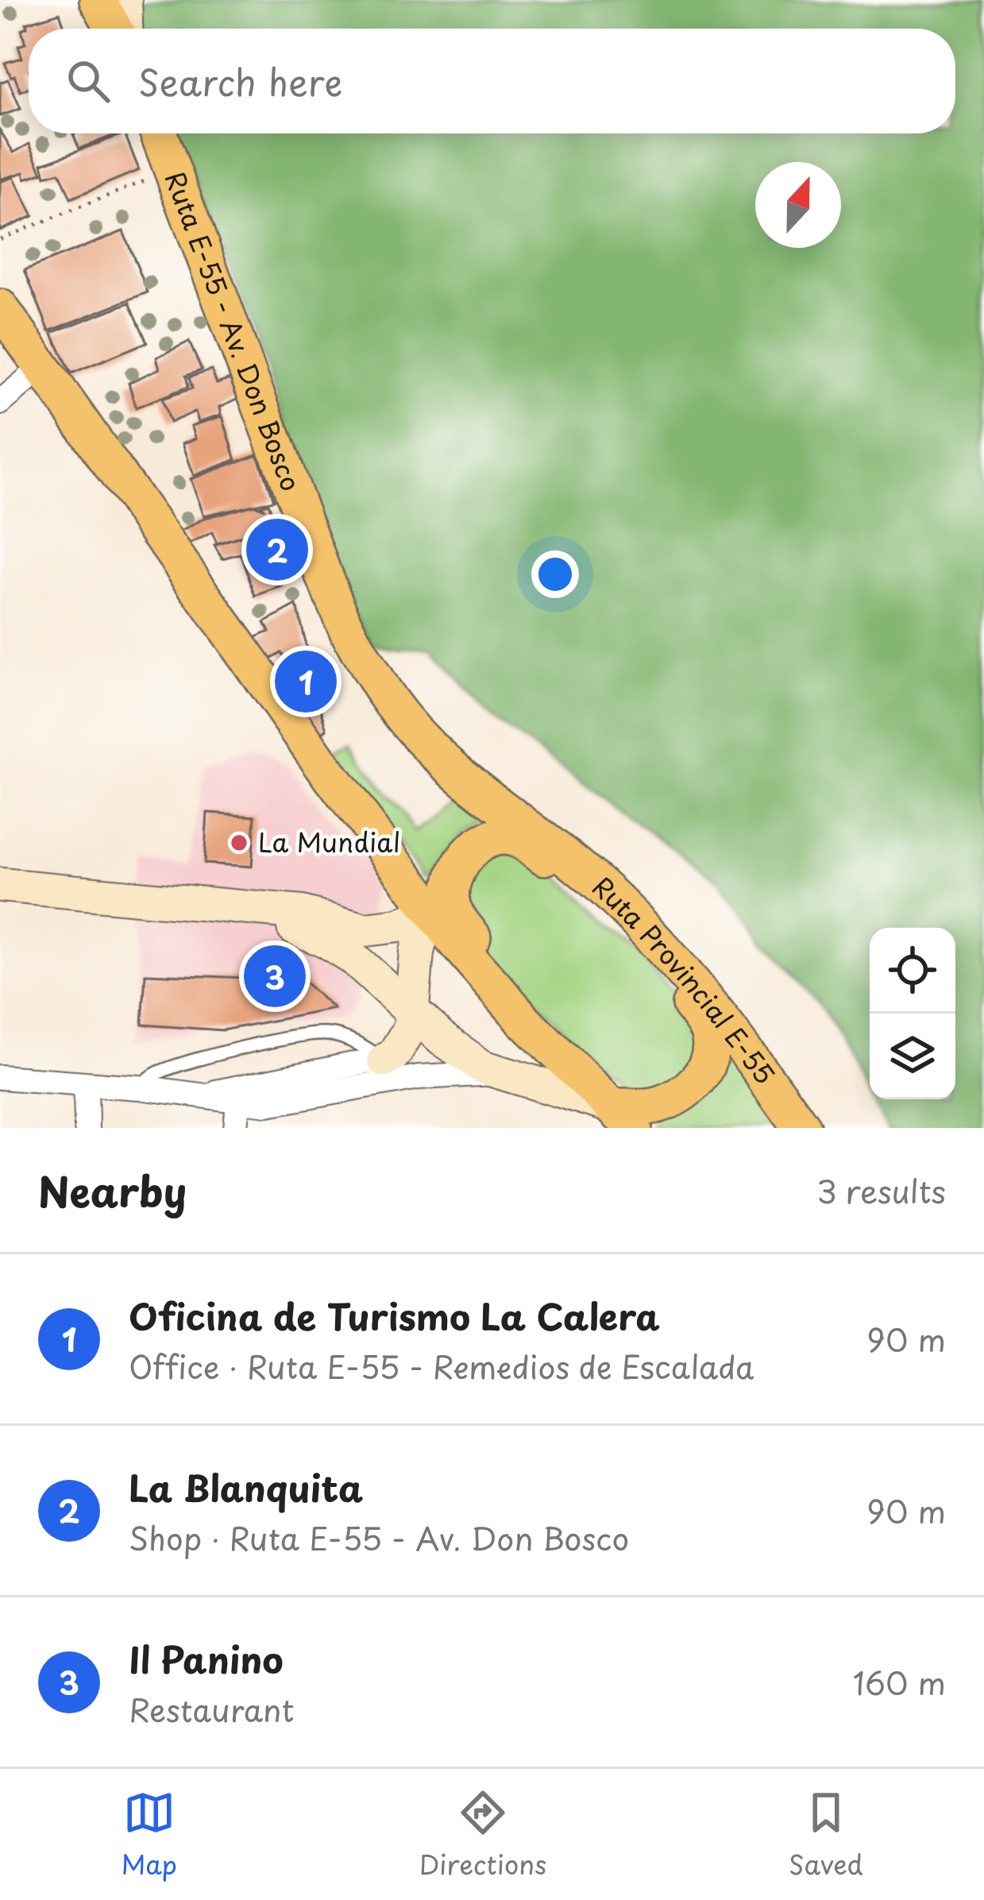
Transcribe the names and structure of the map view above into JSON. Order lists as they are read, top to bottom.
{
  "streets": {
    "main road": ["Ruta E-55 - Av. Don Bosco", "Ruta Provincial E-55"]
  },
  "crossings": [
    ["Ruta E-55 - Av. Don Bosco", "Ruta Provincial E-55"]
  ],
  "places": ["La Mundial"],
  "north": "top",
  "page": {
    "search": "Search here",
    "pins": ["2", "1", "3"],
    "heading": ["Nearby", "3 results"],
    "list": [
      {
        "mark": "1",
        "name": "Oficina de Turismo La Calera",
        "note": "Office · Ruta E-55 - Remedios de Escalada",
        "value": "90 m"
      },
      {
        "mark": "2",
        "name": "La Blanquita",
        "note": "Shop · Ruta E-55 - Av. Don Bosco",
        "value": "90 m"
      },
      {
        "mark": "3",
        "name": "Il Panino",
        "note": "Restaurant",
        "value": "160 m"
      }
    ],
    "nav": ["Map", "Directions", "Saved"]
  }
}
